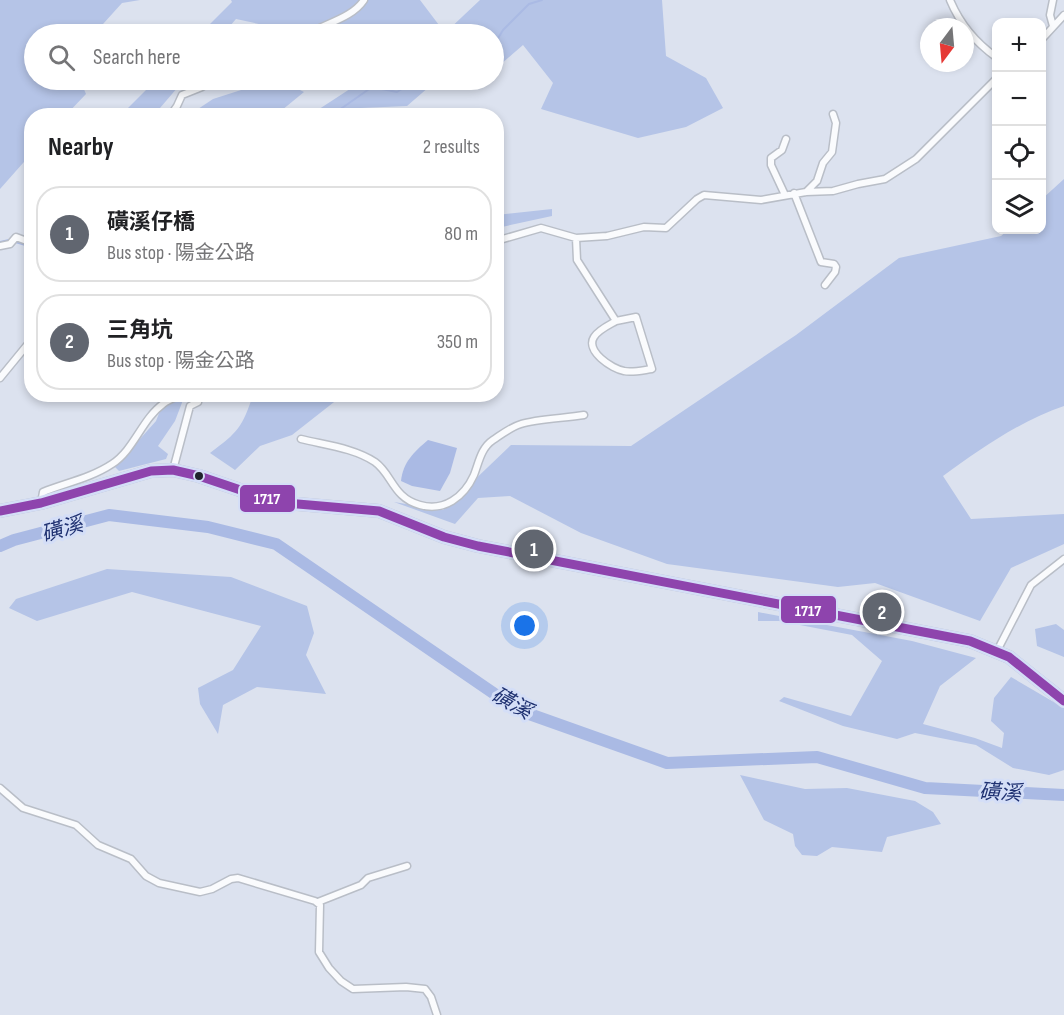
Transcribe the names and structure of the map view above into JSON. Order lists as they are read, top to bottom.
{
  "water": ["磺溪"],
  "lines": ["transit line 1717"],
  "north": "bottom",
  "page": {
    "map_buttons": ["+", "−"],
    "search": "Search here",
    "heading": ["Nearby", "2 results"],
    "list": [
      {
        "mark": "1",
        "name": "磺溪仔橋",
        "note": "Bus stop · 陽金公路",
        "value": "80 m"
      },
      {
        "mark": "2",
        "name": "三角坑",
        "note": "Bus stop · 陽金公路",
        "value": "350 m"
      }
    ],
    "pins": ["1", "2"]
  }
}
